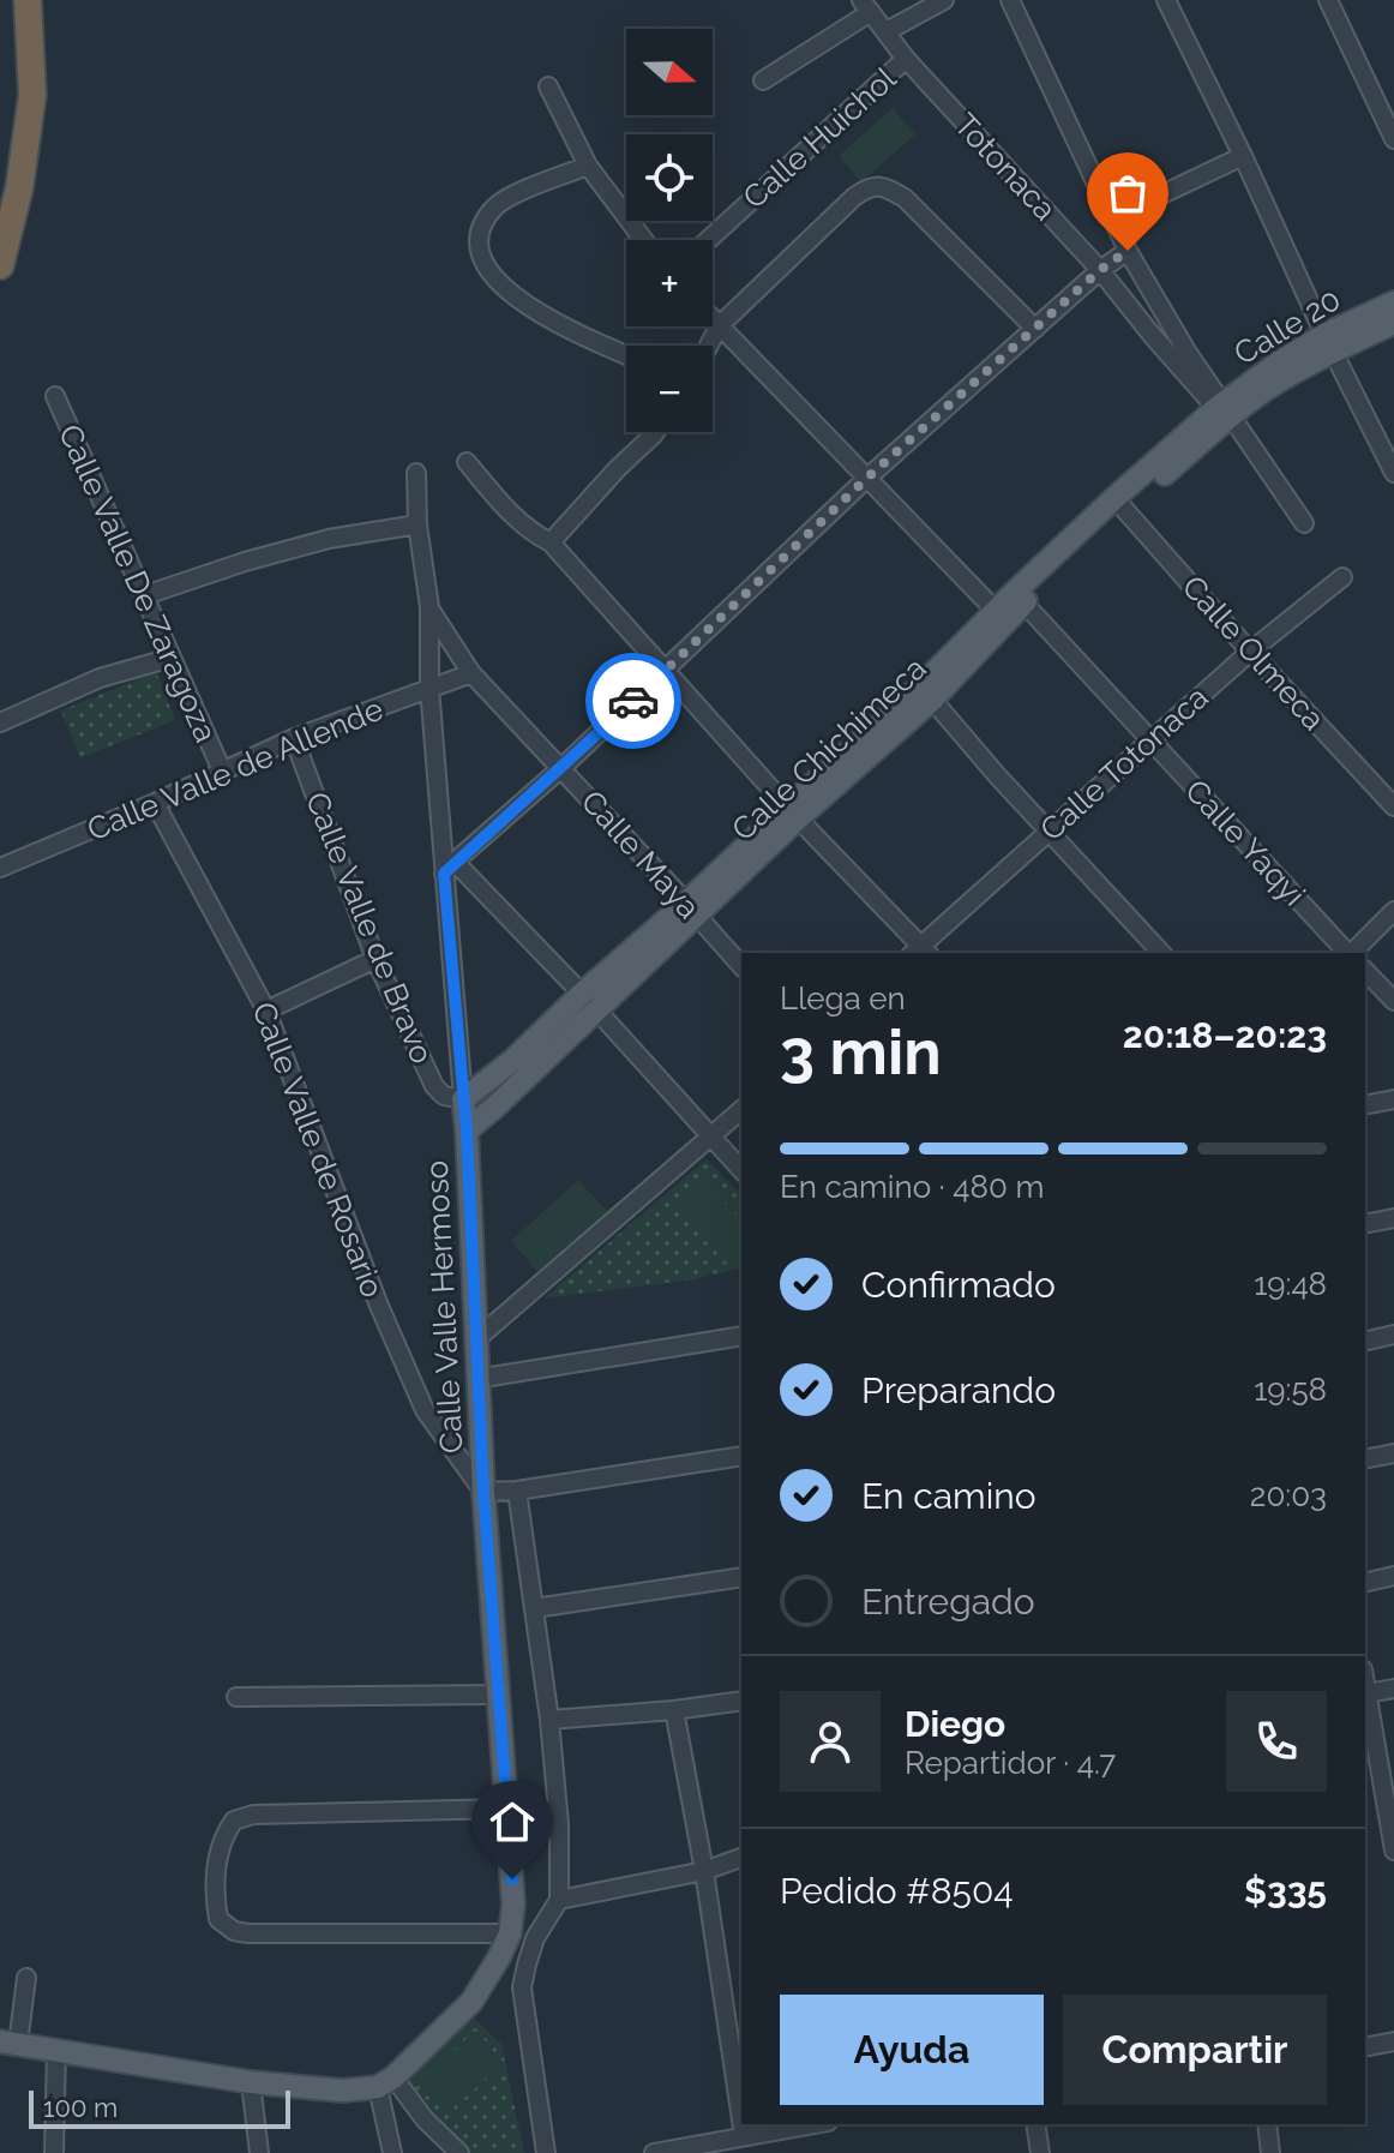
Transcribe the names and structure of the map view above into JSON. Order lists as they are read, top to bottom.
{
  "streets": {
    "main road": ["Calle 20", "Calle Chichimeca", "Calle Valle Hermoso"],
    "street": [
      "Calle Huichol",
      "Totonaca",
      "Calle Valle De Zaragoza",
      "Calle Olmeca",
      "Calle Totonaca",
      "Calle Valle de Allende",
      "Calle Yaqyi",
      "Calle Maya",
      "Calle Valle de Bravo",
      "Calle Valle de Rosario"
    ]
  },
  "crossings": [
    ["Calle Huichol", "Totonaca"],
    ["Totonaca", "Calle 20"],
    ["Totonaca", "Calle Chichimeca"],
    ["Calle 20", "Calle Chichimeca"],
    ["Calle Valle De Zaragoza", "Calle Valle de Allende"],
    ["Calle Olmeca", "Calle Chichimeca"],
    ["Calle Olmeca", "Calle Totonaca"],
    ["Calle Chichimeca", "Calle Yaqyi"],
    ["Calle Chichimeca", "Calle Maya"],
    ["Calle Chichimeca", "Calle Valle de Bravo"],
    ["Calle Chichimeca", "Calle Valle Hermoso"],
    ["Calle Totonaca", "Calle Yaqyi"],
    ["Calle Valle de Allende", "Calle Maya"],
    ["Calle Valle de Allende", "Calle Valle de Bravo"],
    ["Calle Valle de Allende", "Calle Valle de Rosario"],
    ["Calle Valle de Allende", "Calle Valle Hermoso"],
    ["Calle Maya", "Calle Valle Hermoso"],
    ["Calle Valle de Bravo", "Calle Valle Hermoso"],
    ["Calle Valle de Rosario", "Calle Valle Hermoso"]
  ],
  "scale_bar": "100 m",
  "north": "right",
  "page": {
    "map_buttons": ["+", "−"],
    "heading": ["3 min", "Llega en", "20:18–20:23"],
    "panel": [
      "Diego",
      "Repartidor · 4.7",
      "Pedido #8504",
      "$335"
    ],
    "bar": "En camino · 480 m",
    "list": [
      ["Confirmado", "19:48"],
      ["Preparando", "19:58"],
      ["En camino", "20:03"],
      "Entregado"
    ],
    "buttons": ["Ayuda", "Compartir"],
    "scale": "100 m"
  }
}
